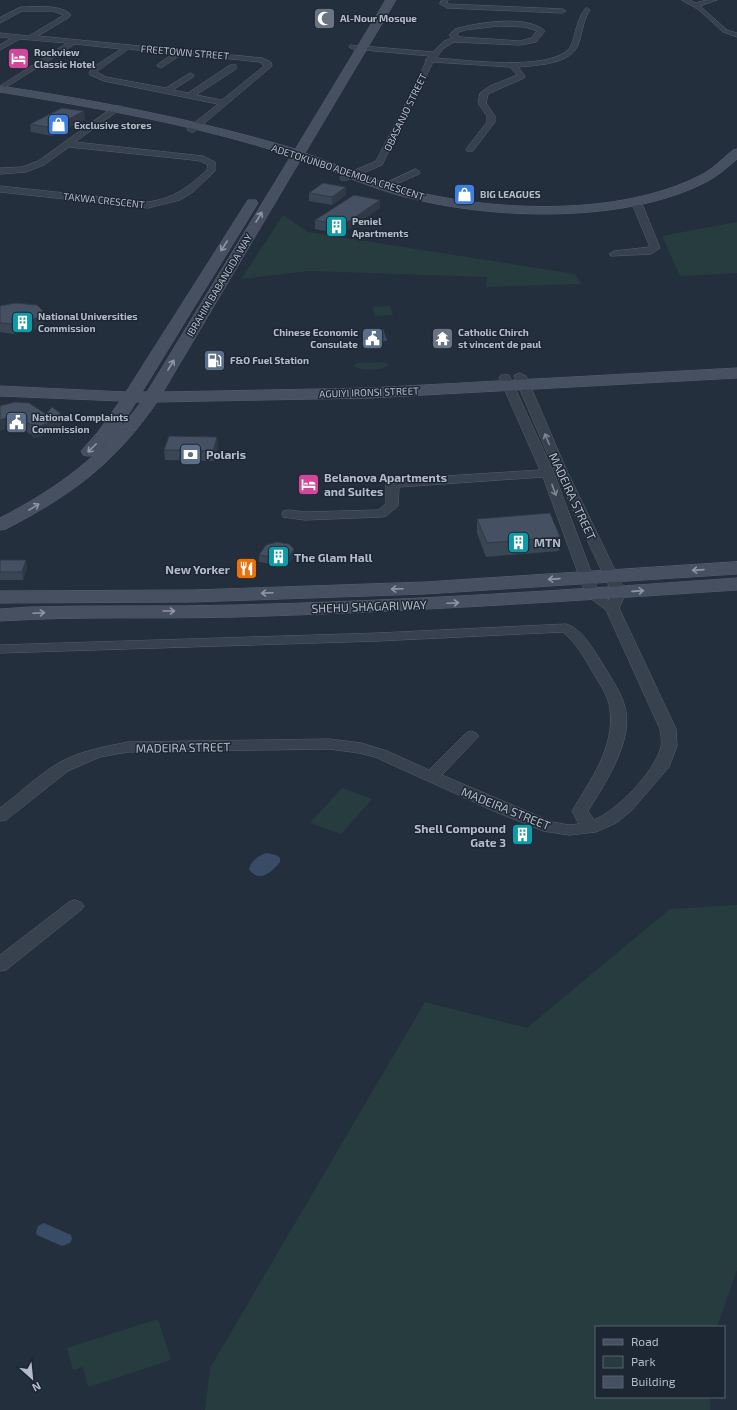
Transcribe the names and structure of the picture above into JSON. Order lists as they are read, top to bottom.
{
  "streets": {
    "main road": [
      "ADETOKUNBO ADEMOLA CRESCENT",
      "IBRAHIM BABANGIDA WAY",
      "AGUIYI IRONSI STREET",
      "SHEHU SHAGARI WAY"
    ],
    "street": [
      "FREETOWN STREET",
      "OBASANJO STREET",
      "TAKWA CRESCENT",
      "MADEIRA STREET"
    ]
  },
  "crossings": [
    ["FREETOWN STREET", "ADETOKUNBO ADEMOLA CRESCENT"],
    ["OBASANJO STREET", "ADETOKUNBO ADEMOLA CRESCENT"],
    ["ADETOKUNBO ADEMOLA CRESCENT", "IBRAHIM BABANGIDA WAY"],
    ["IBRAHIM BABANGIDA WAY", "AGUIYI IRONSI STREET"],
    ["AGUIYI IRONSI STREET", "MADEIRA STREET"],
    ["MADEIRA STREET", "SHEHU SHAGARI WAY"]
  ],
  "places": {
    "mosque": ["Al-Nour Mosque"],
    "hotel": ["Rockview Classic Hotel", "Belanova Apartments and Suites"],
    "shop": ["Exclusive stores", "BIG LEAGUES"],
    "building": [
      "Peniel Apartments",
      "National Universities Commission",
      "MTN",
      "The Glam Hall",
      "Shell Compound Gate 3"
    ],
    "public building": ["Chinese Economic Consulate", "National Complaints Commission"],
    "temple": ["Catholic Chirch st vincent de paul"],
    "fuel station": ["F&O Fuel Station"],
    "bank": ["Polaris"],
    "restaurant": ["New Yorker"]
  },
  "legend": ["Road", "Park", "Building"],
  "north": "bottom right"
}
